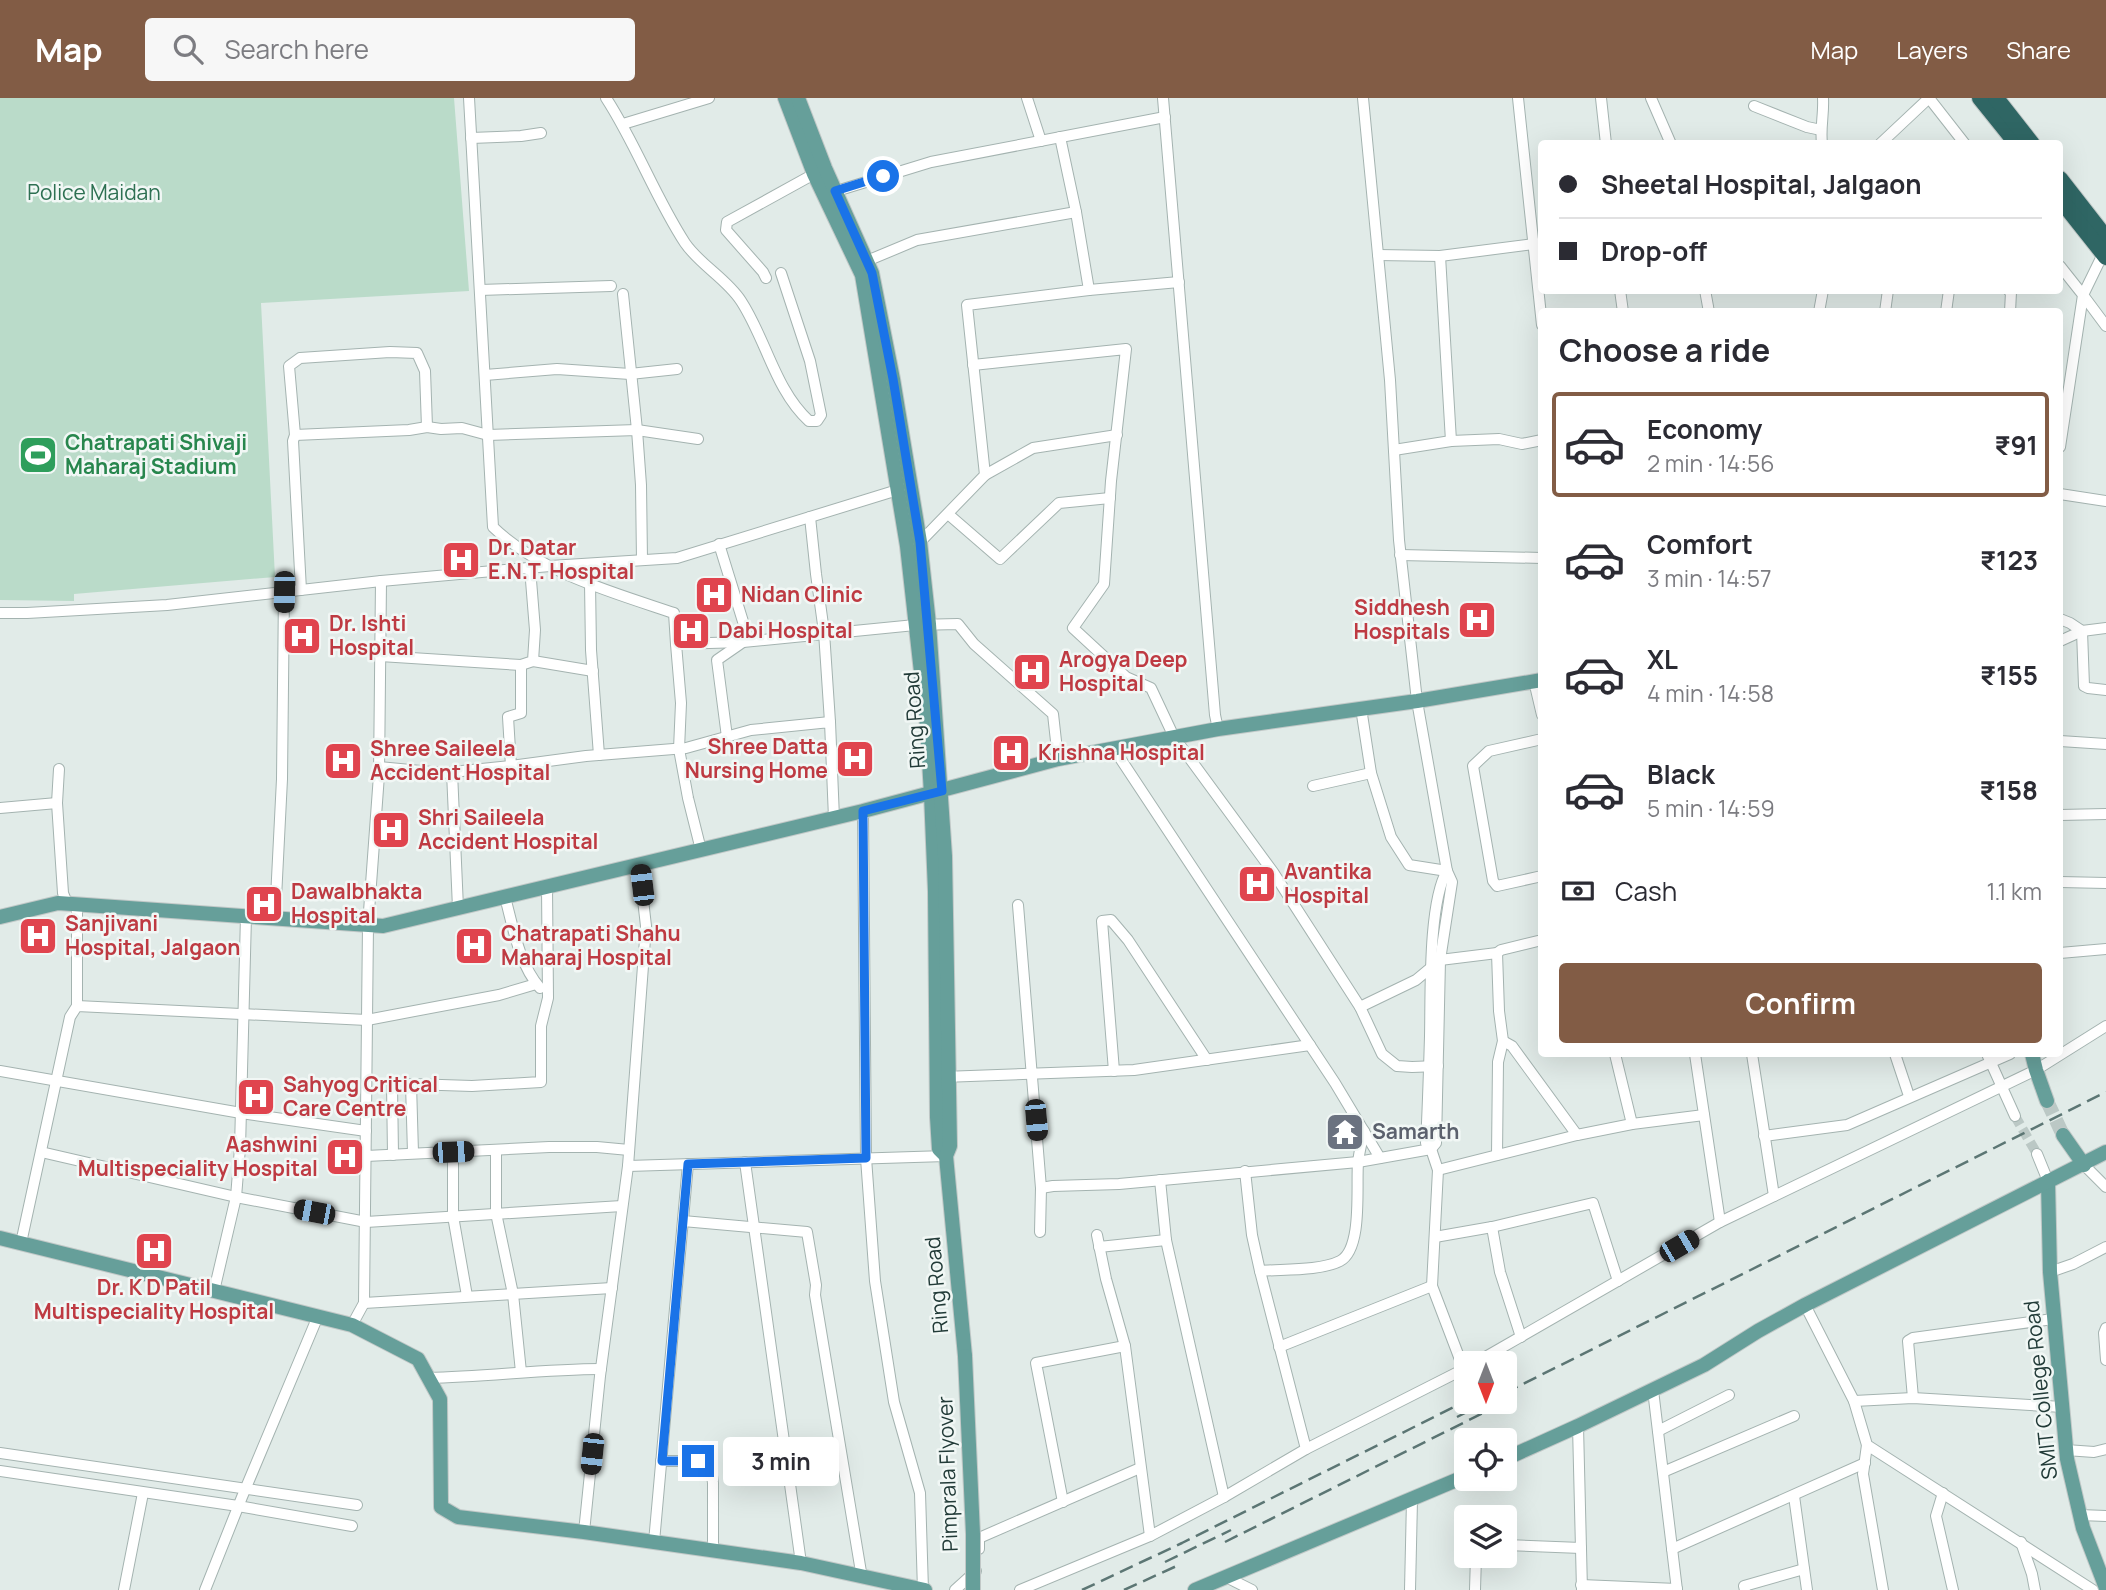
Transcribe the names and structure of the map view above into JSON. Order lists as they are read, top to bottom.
{
  "streets": {
    "main road": ["Ring Road", "SMIT College Road", "Pimprala Flyover"]
  },
  "crossings": [
    ["Ring Road", "Pimprala Flyover"]
  ],
  "parks": ["Police Maidan"],
  "places": {
    "sports": ["Chatrapati Shivaji Maharaj Stadium"],
    "hospital": [
      "Dr. Datar E.N.T. Hospital",
      "Nidan Clinic",
      "Siddhesh Hospitals",
      "Dabi Hospital",
      "Dr. Ishti Hospital",
      "Arogya Deep Hospital",
      "Krishna Hospital",
      "Shree Datta Nursing Home",
      "Shree Saileela Accident Hospital",
      "Shri Saileela Accident Hospital",
      "Avantika Hospital",
      "Dawalbhakta Hospital",
      "Sanjivani Hospital, Jalgaon",
      "Chatrapati Shahu Maharaj Hospital",
      "Sahyog Critical Care Centre",
      "Aashwini Multispeciality Hospital",
      "Dr. K D Patil Multispeciality Hospital"
    ],
    "temple": ["Samarth"]
  },
  "north": "bottom",
  "page": {
    "header": "Map",
    "search": "Search here",
    "nav": ["Map", "Layers", "Share"],
    "banner": ["Sheetal Hospital, Jalgaon", "Drop-off"],
    "heading": "Choose a ride",
    "list": [
      {
        "name": "Economy",
        "note": "2 min · 14:56",
        "value": "₹91"
      },
      {
        "name": "Comfort",
        "note": "3 min · 14:57",
        "value": "₹123"
      },
      {
        "name": "XL",
        "note": "4 min · 14:58",
        "value": "₹155"
      },
      {
        "name": "Black",
        "note": "5 min · 14:59",
        "value": "₹158"
      }
    ],
    "pay": ["Cash", "1.1 km"],
    "buttons": "Confirm",
    "bubble": "3 min"
  }
}
